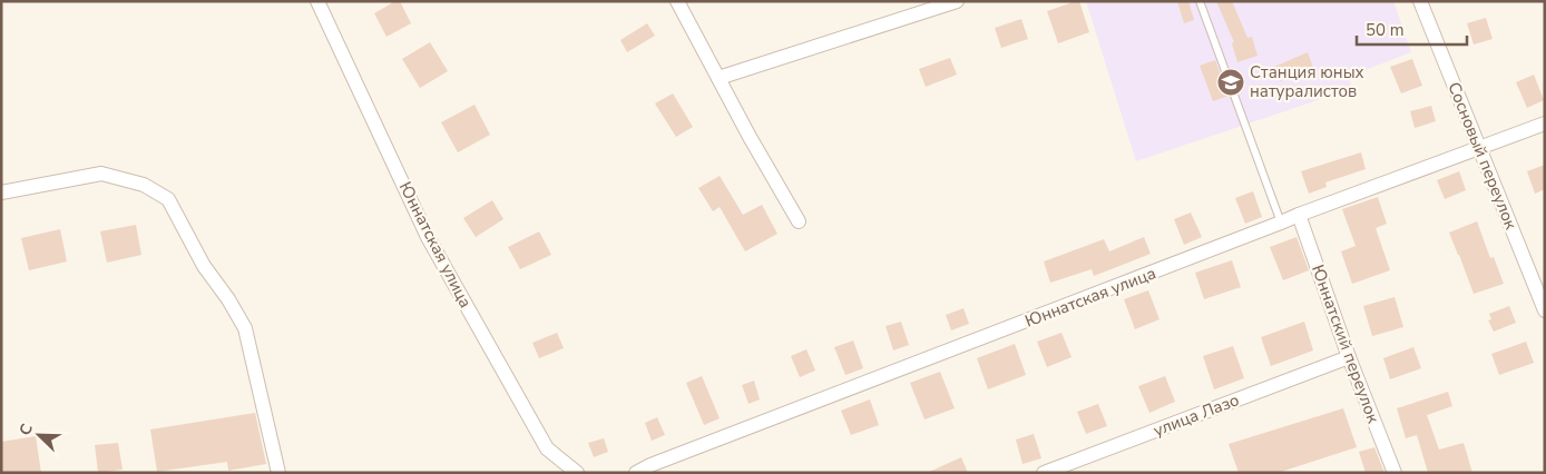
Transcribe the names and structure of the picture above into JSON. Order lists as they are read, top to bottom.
{
  "streets": {
    "street": [
      "Сосновый переулок",
      "Юннатская улица",
      "Юннатский переулок",
      "улица Лазо"
    ]
  },
  "crossings": [
    ["Сосновый переулок", "Юннатская улица"],
    ["Юннатская улица", "Юннатский переулок"],
    ["Юннатский переулок", "улица Лазо"]
  ],
  "places": {
    "school or university": ["Станция юных натуралистов"]
  },
  "scale_bar": "50 m",
  "north": "top left"
}
